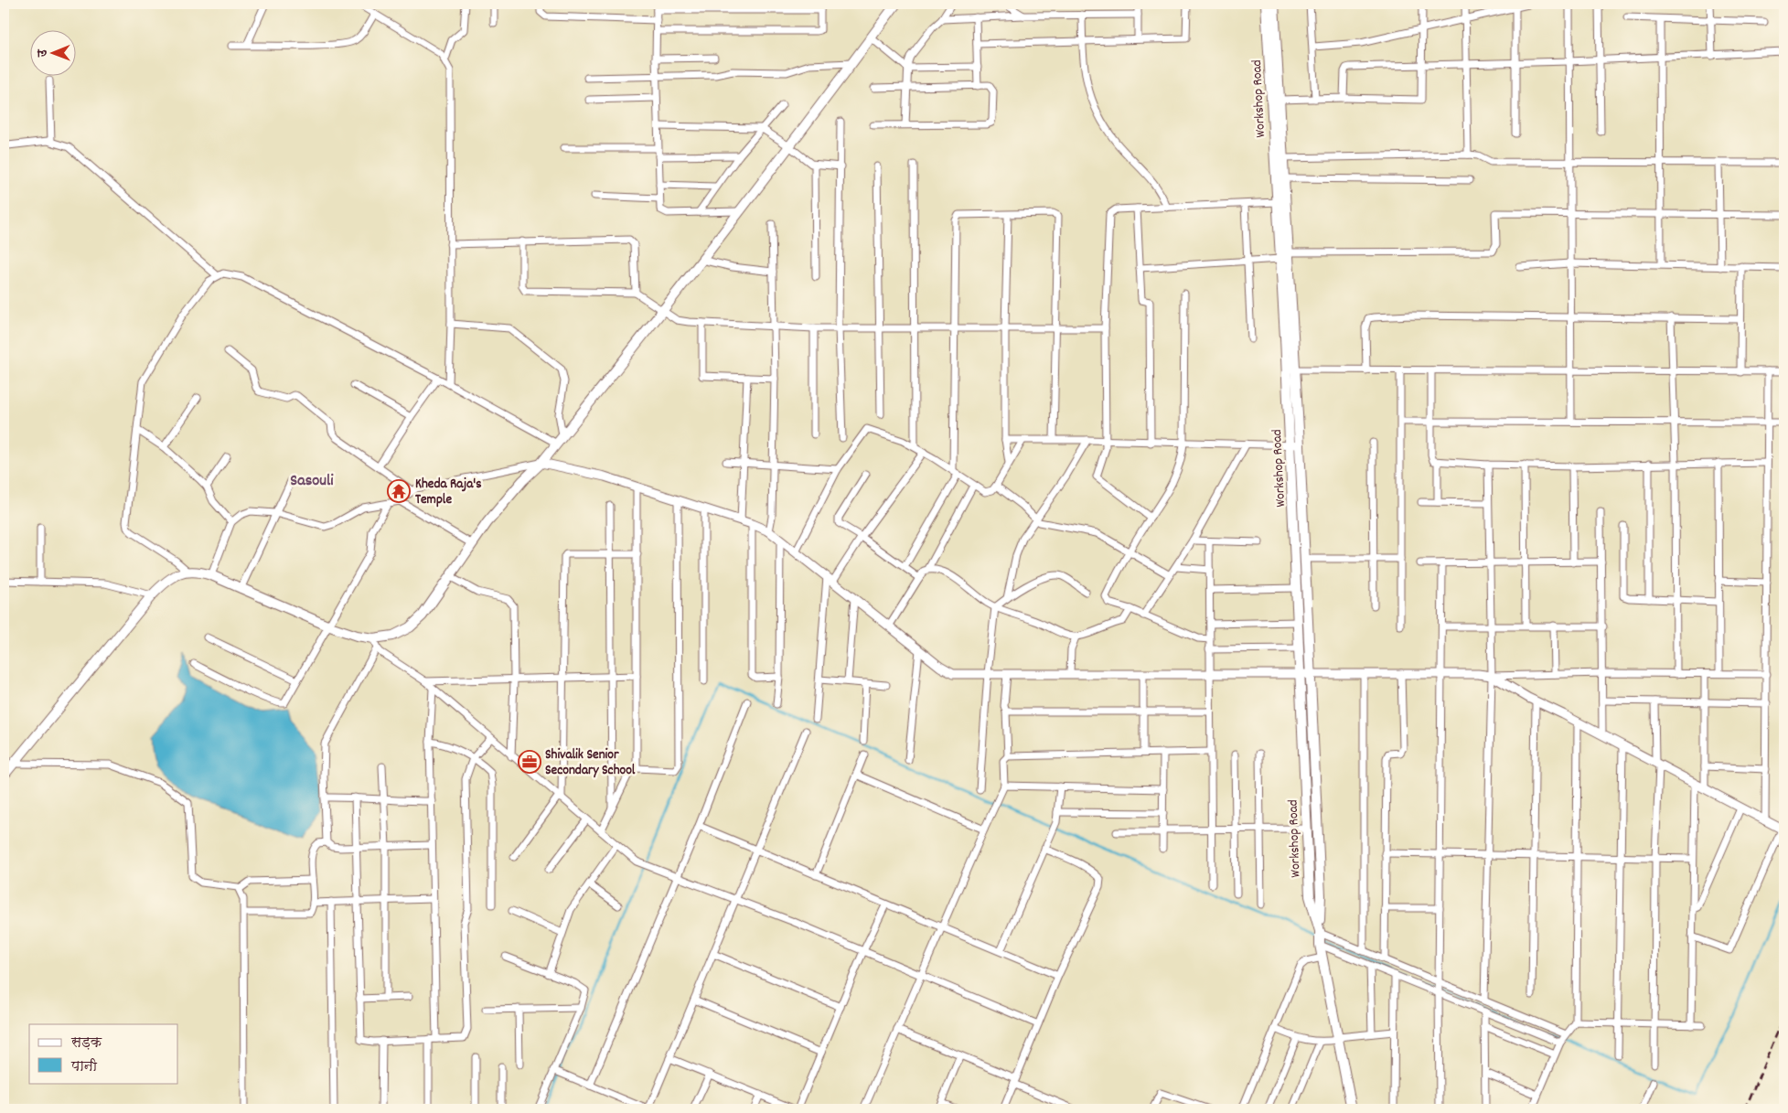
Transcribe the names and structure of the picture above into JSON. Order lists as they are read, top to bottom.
{
  "streets": {
    "main road": ["Workshop Road"]
  },
  "districts": ["Sasouli"],
  "places": {
    "temple": ["Kheda Raja's Temple"],
    "office": ["Shivalik Senior Secondary School"]
  },
  "legend": ["सड़क", "पानी"],
  "north": "left"
}
